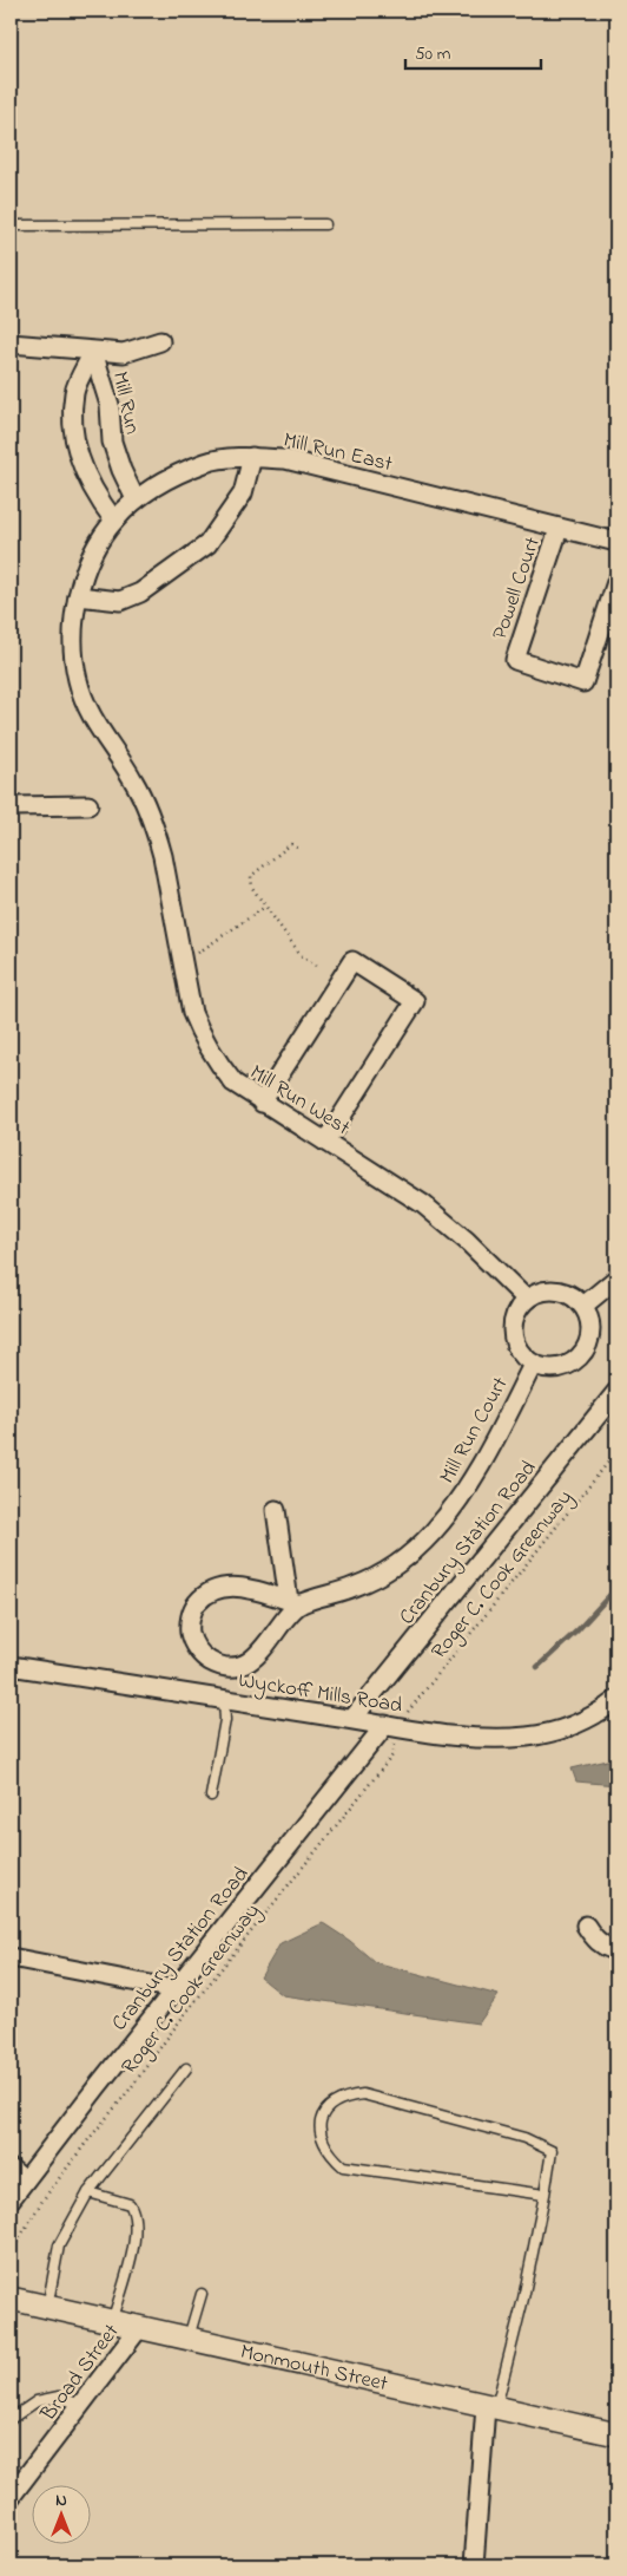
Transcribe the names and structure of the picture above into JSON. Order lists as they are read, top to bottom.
{
  "streets": {
    "street": [
      "Mill Run",
      "Mill Run East",
      "Powell Court",
      "Mill Run West",
      "Mill Run Court",
      "Cranbury Station Road",
      "Wyckoff Mills Road",
      "Monmouth Street",
      "Broad Street"
    ],
    "path": ["Roger C. Cook Greenway"]
  },
  "crossings": [
    ["Mill Run", "Mill Run East"],
    ["Mill Run East", "Powell Court"],
    ["Mill Run East", "Mill Run West"],
    ["Mill Run West", "Mill Run Court"],
    ["Cranbury Station Road", "Wyckoff Mills Road"],
    ["Monmouth Street", "Broad Street"]
  ],
  "scale_bar": "50 m",
  "north": "top"
}
